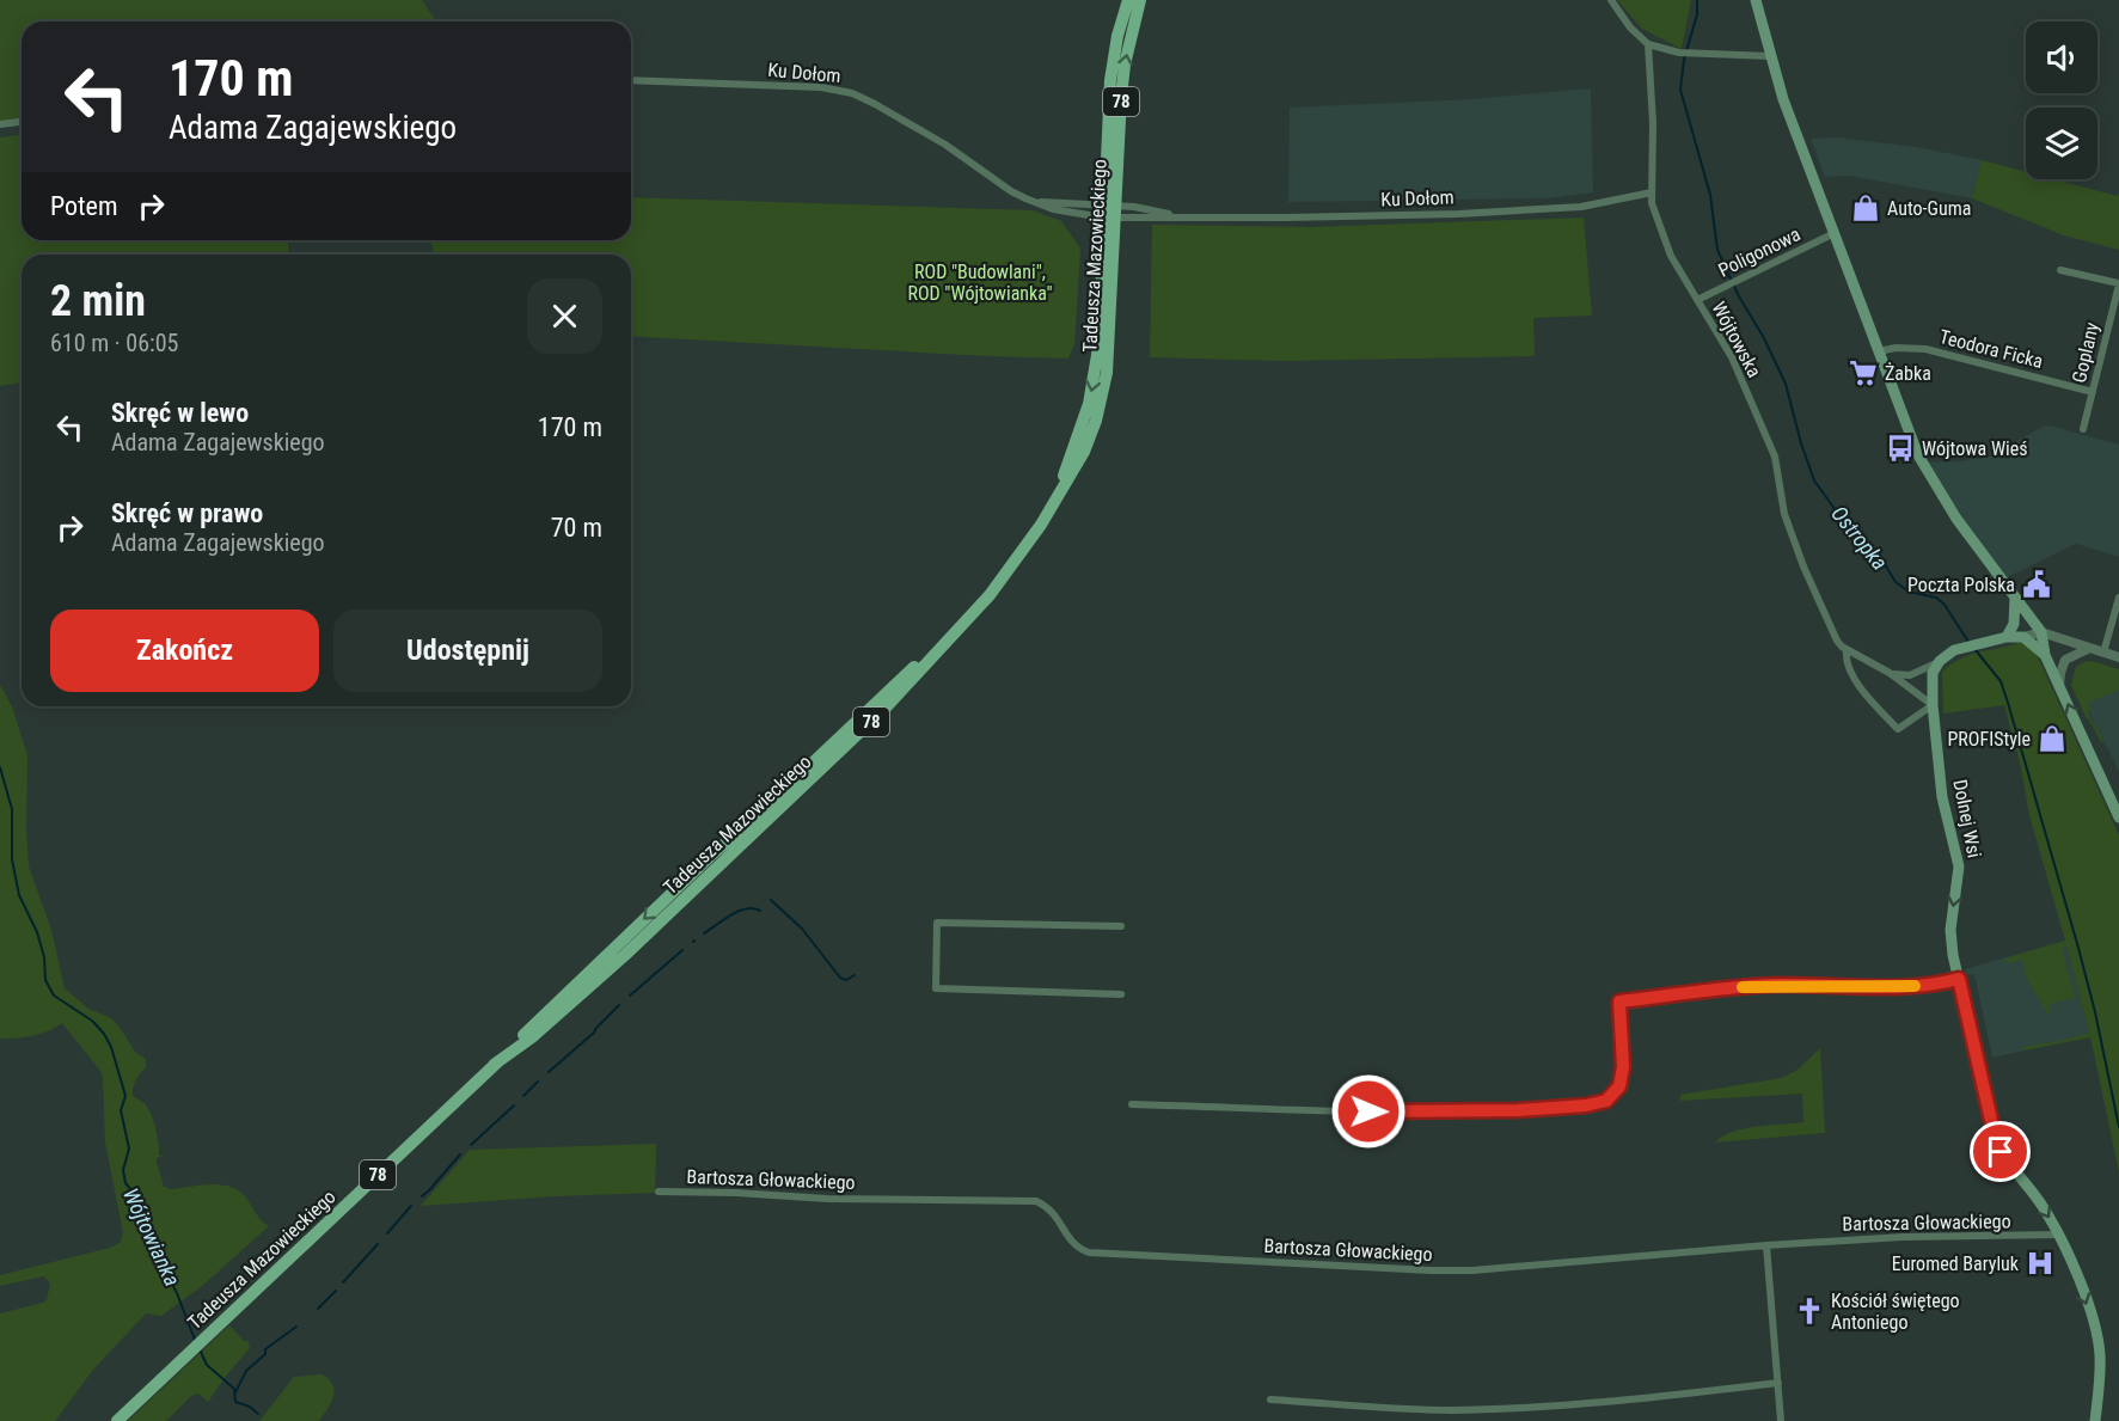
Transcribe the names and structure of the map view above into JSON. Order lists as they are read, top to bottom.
{
  "streets": {
    "main road": ["78", "Tadeusza Mazowieckiego", "Dolnej Wsi"],
    "street": [
      "Ku Dołom",
      "Poligonowa",
      "Wójtowska",
      "Teodora Ficka",
      "Goplany",
      "Bartosza Głowackiego"
    ]
  },
  "crossings": [
    ["Ku Dołom", "Tadeusza Mazowieckiego"],
    ["Ku Dołom", "Wójtowska"],
    ["Poligonowa", "Wójtowska"],
    ["Teodora Ficka", "Goplany"],
    ["Dolnej Wsi", "Bartosza Głowackiego"]
  ],
  "one_way": ["Dolnej Wsi"],
  "water": ["Ostropka", "Wójtowianka"],
  "parks": ["ROD \"Budowlani\", ROD \"Wójtowianka\""],
  "places": {
    "shop": ["Auto-Guma", "PROFIStyle"],
    "supermarket": ["Żabka"],
    "bus stop": ["Wójtowa Wieś"],
    "public building": ["Poczta Polska"],
    "hospital": ["Euromed Baryluk"],
    "church": ["Kościół świętego Antoniego"]
  },
  "page": {
    "turn": ["170 m", "Adama Zagajewskiego"],
    "then": "Potem",
    "heading": ["2 min", "610 m · 06:05"],
    "list": [
      {
        "name": "Skręć w lewo",
        "note": "Adama Zagajewskiego",
        "value": "170 m"
      },
      {
        "name": "Skręć w prawo",
        "note": "Adama Zagajewskiego",
        "value": "70 m"
      }
    ],
    "buttons": ["Zakończ", "Udostępnij"]
  }
}
